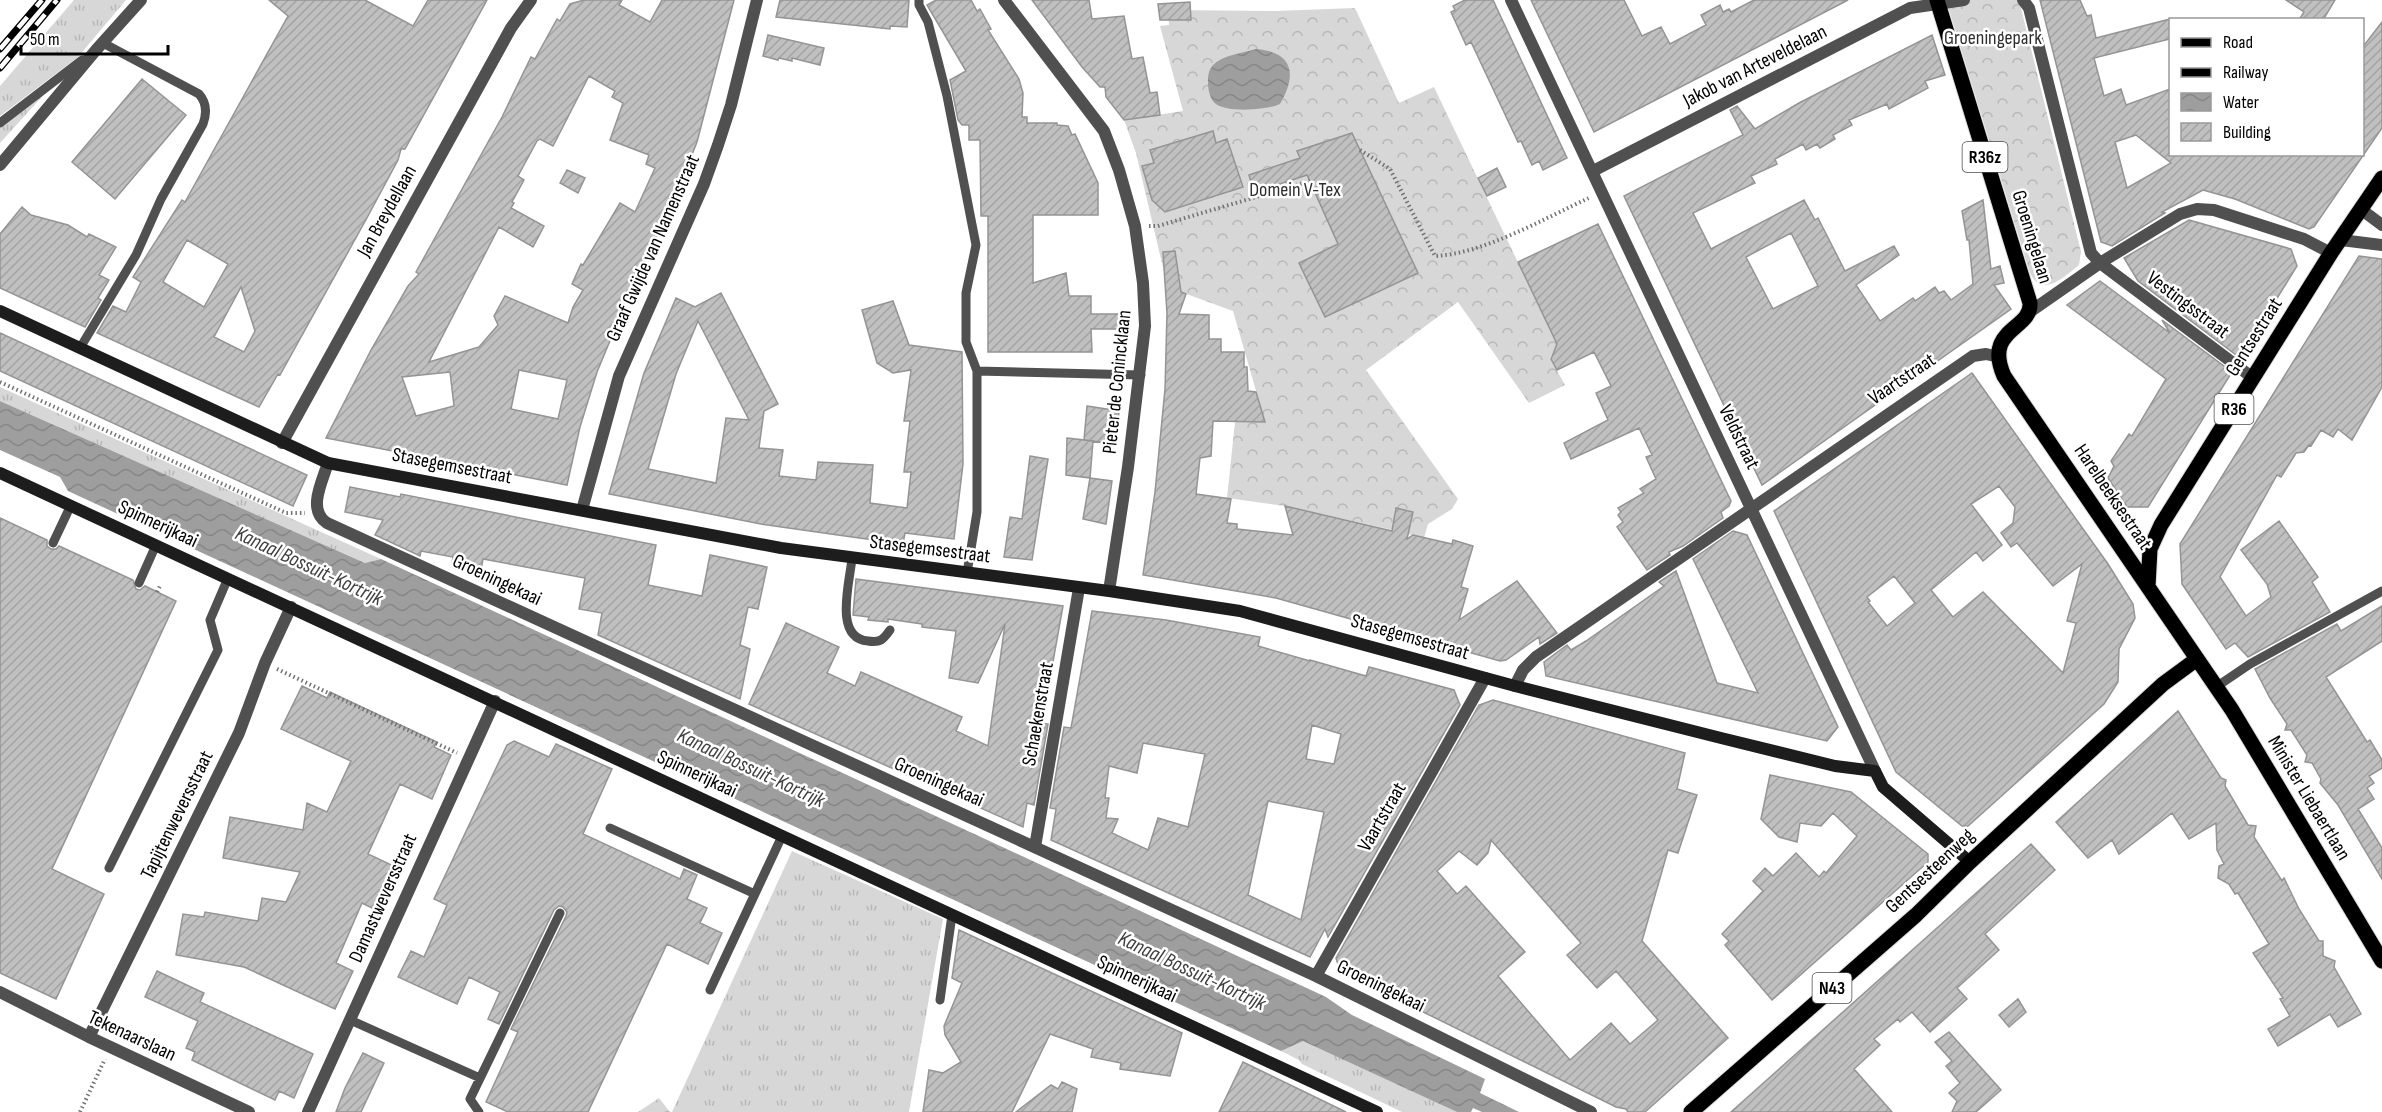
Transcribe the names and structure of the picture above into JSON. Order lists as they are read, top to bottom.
{
  "streets": {
    "main road": [
      "R36z",
      "Groeningelaan",
      "Gentsestraat",
      "R36",
      "Harelbeeksestraat",
      "Minister Liebaertlaan",
      "Gentsesteenweg",
      "N43"
    ],
    "street": [
      "Jakob van Arteveldelaan",
      "Jan Breydellaan",
      "Graaf Gwijde van Namenstraat",
      "Vestingsstraat",
      "Vaartstraat",
      "Pieter de Conincklaan",
      "Veldstraat",
      "Stasegemsestraat",
      "Spinnerijkaai",
      "Groeningekaai",
      "Schaekenstraat",
      "Tapijtenweversstraat",
      "Damastweversstraat",
      "Tekenaarslaan"
    ]
  },
  "crossings": [
    ["Jakob van Arteveldelaan", "Groeningelaan"],
    ["Jakob van Arteveldelaan", "Veldstraat"],
    ["Jan Breydellaan", "Stasegemsestraat"],
    ["Graaf Gwijde van Namenstraat", "Stasegemsestraat"],
    ["Vestingsstraat", "Gentsestraat"],
    ["Gentsestraat", "R36"],
    ["Gentsestraat", "Harelbeeksestraat"],
    ["Vaartstraat", "Veldstraat"],
    ["Vaartstraat", "Stasegemsestraat"],
    ["Vaartstraat", "Harelbeeksestraat"],
    ["Vaartstraat", "Groeningekaai"],
    ["Pieter de Conincklaan", "Stasegemsestraat"],
    ["Veldstraat", "Stasegemsestraat"],
    ["Veldstraat", "Gentsesteenweg"],
    ["Stasegemsestraat", "Schaekenstraat"],
    ["Harelbeeksestraat", "Minister Liebaertlaan"],
    ["Harelbeeksestraat", "Gentsesteenweg"],
    ["Spinnerijkaai", "Tapijtenweversstraat"],
    ["Spinnerijkaai", "Damastweversstraat"],
    ["Groeningekaai", "Schaekenstraat"],
    ["Minister Liebaertlaan", "Gentsesteenweg"],
    ["Tapijtenweversstraat", "Tekenaarslaan"]
  ],
  "water": ["Kanaal Bossuit-Kortrijk"],
  "parks": ["Groeningepark", "Domein V-Tex"],
  "legend": [
    "Road",
    "Railway",
    "Water",
    "Building"
  ],
  "scale_bar": "50 m"
}
